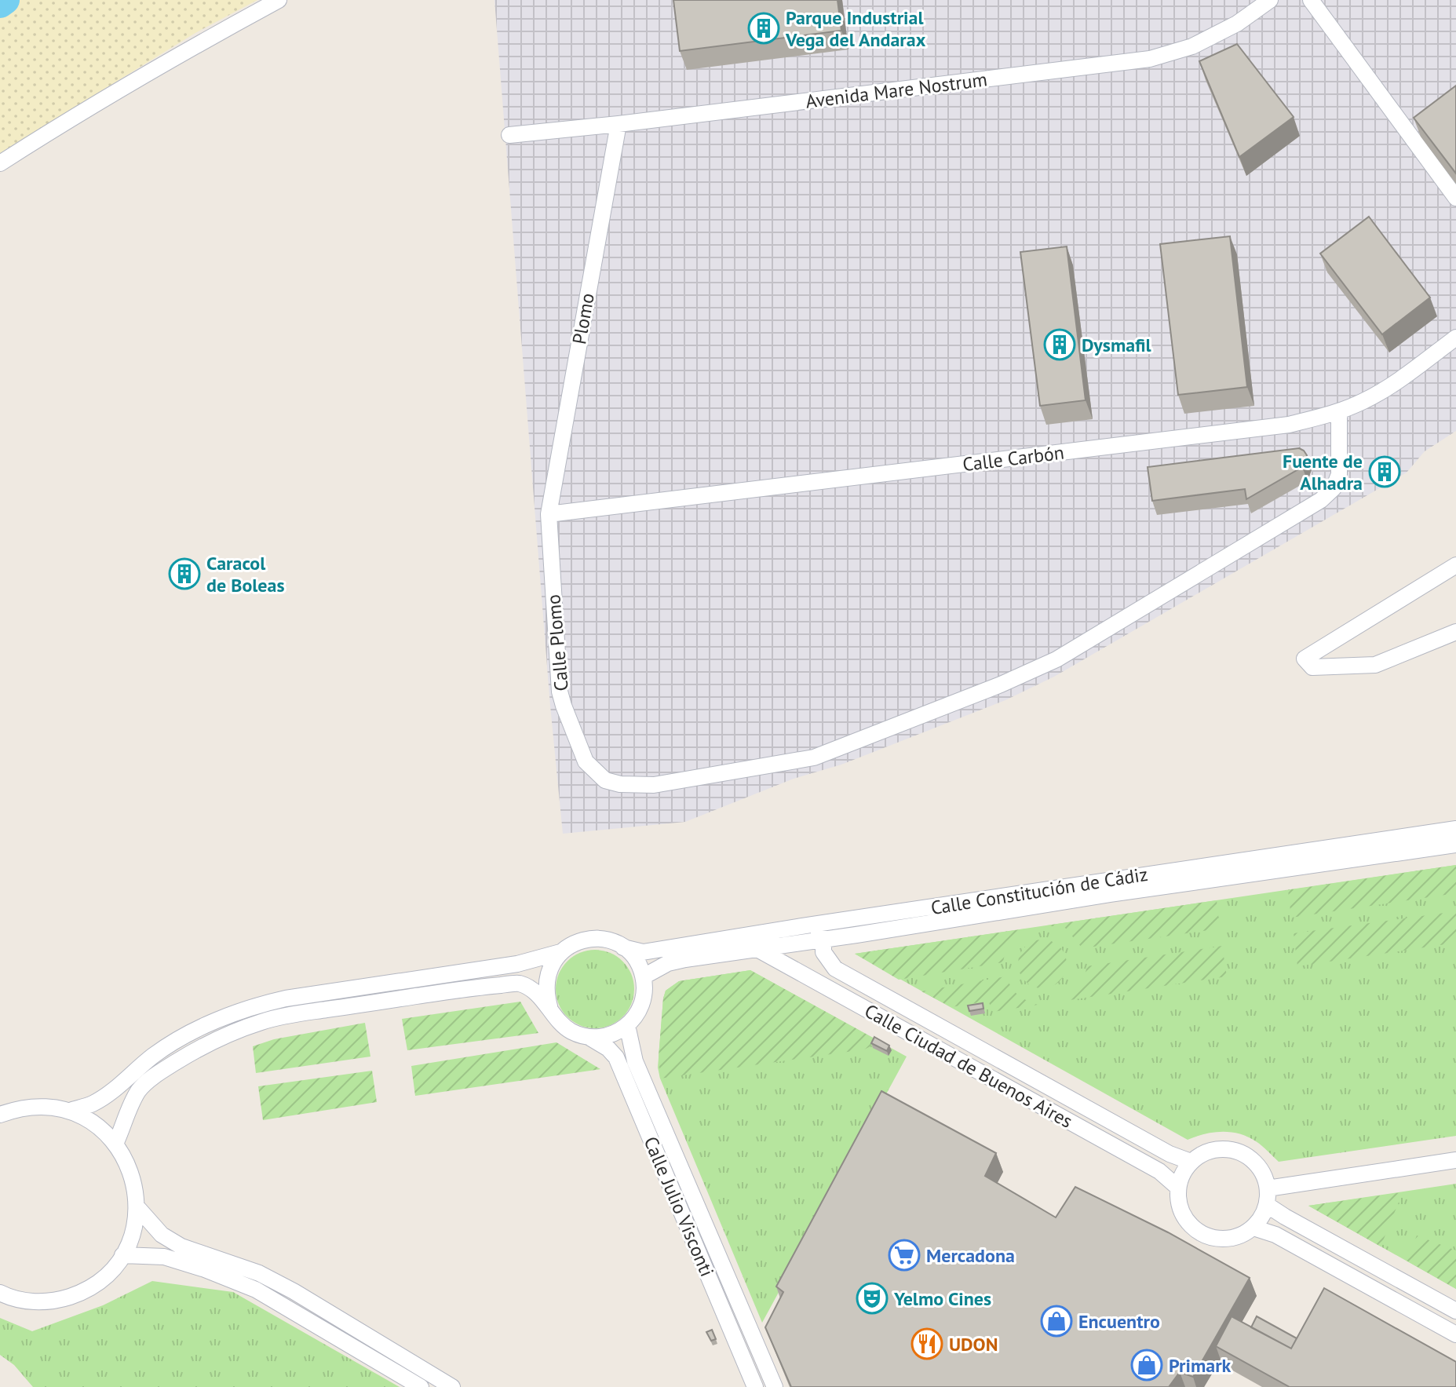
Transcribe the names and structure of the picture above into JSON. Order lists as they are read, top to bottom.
{
  "streets": {
    "street": [
      "Avenida Mare Nostrum",
      "Plomo",
      "Calle Carbón",
      "Calle Plomo",
      "Calle Constitución de Cádiz",
      "Calle Ciudad de Buenos Aires",
      "Calle Julio Visconti"
    ]
  },
  "crossings": [
    ["Avenida Mare Nostrum", "Plomo"],
    ["Plomo", "Calle Carbón"],
    ["Plomo", "Calle Plomo"],
    ["Calle Carbón", "Calle Plomo"],
    ["Calle Constitución de Cádiz", "Calle Ciudad de Buenos Aires"],
    ["Calle Constitución de Cádiz", "Calle Julio Visconti"]
  ],
  "places": {
    "building": [
      "Parque Industrial Vega del Andarax",
      "Dysmafil",
      "Fuente de Alhadra",
      "Caracol de Boleas"
    ],
    "supermarket": ["Mercadona"],
    "theatre": ["Yelmo Cines"],
    "shop": ["Encuentro", "Primark"],
    "restaurant": ["UDON"]
  }
}
